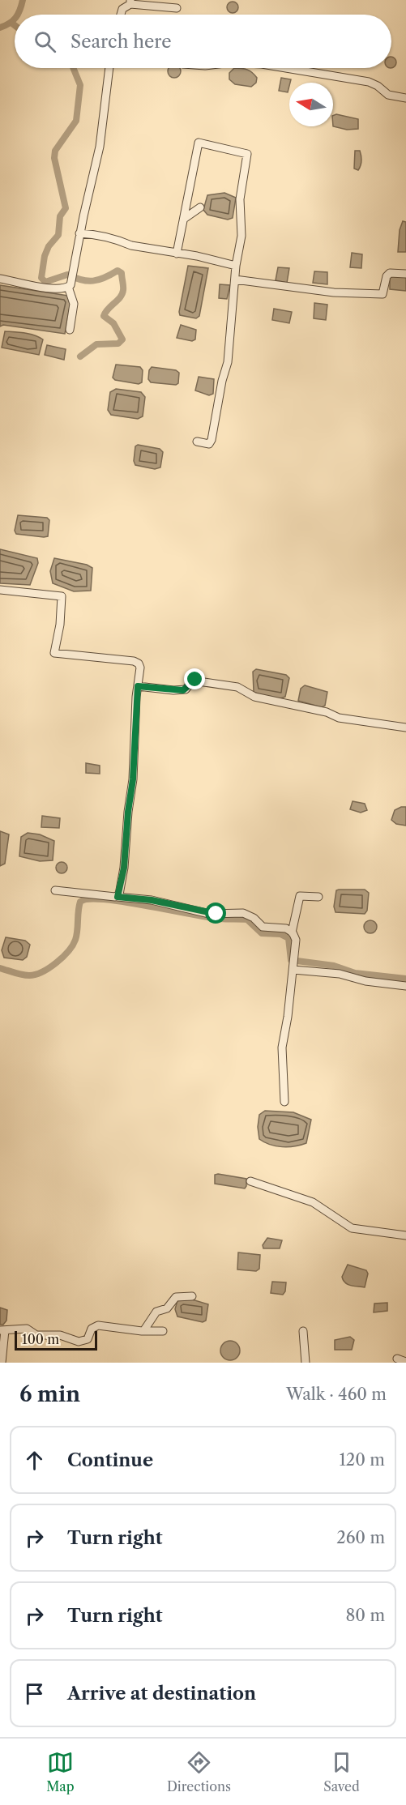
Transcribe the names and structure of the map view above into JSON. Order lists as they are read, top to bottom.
{
  "scale_bar": "100 m",
  "north": "left",
  "page": {
    "search": "Search here",
    "scale": "100 m",
    "heading": ["6 min", "Walk · 460 m"],
    "list": [
      ["Continue", "120 m"],
      ["Turn right", "260 m"],
      ["Turn right", "80 m"],
      "Arrive at destination"
    ],
    "nav": ["Map", "Directions", "Saved"]
  }
}
